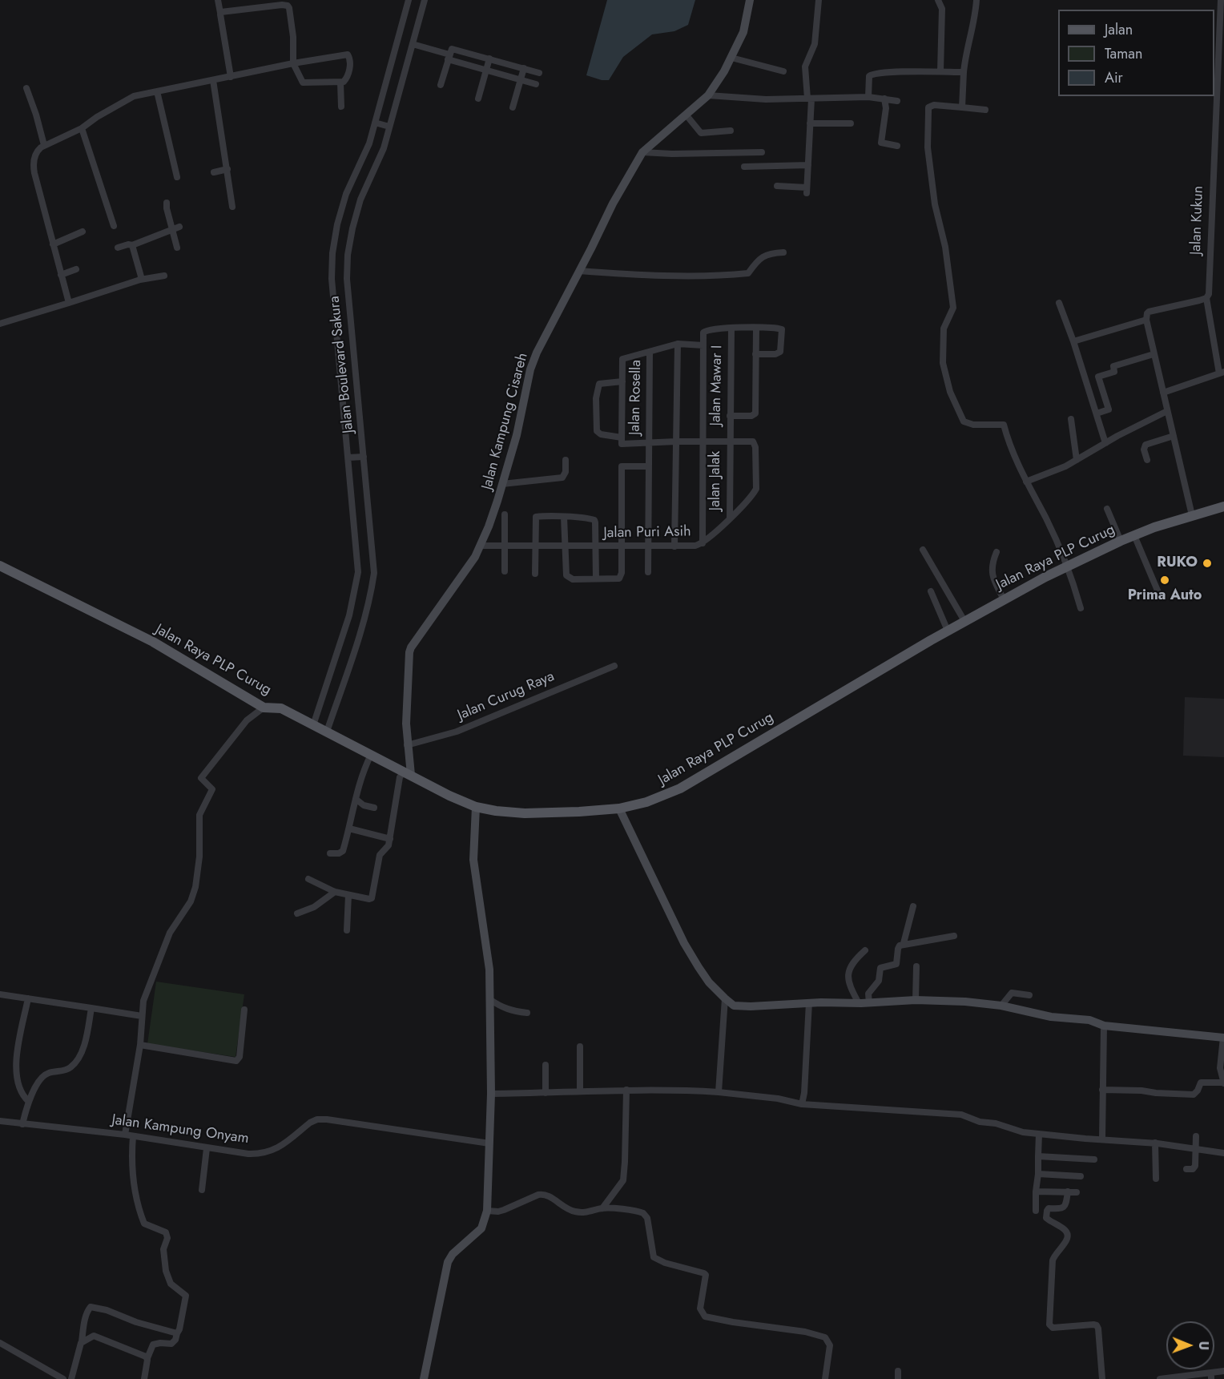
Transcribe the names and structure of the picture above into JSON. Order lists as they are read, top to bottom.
{
  "streets": {
    "main road": ["Jalan Raya PLP Curug"],
    "street": [
      "Jalan Kukun",
      "Jalan Boulevard Sakura",
      "Jalan Mawar I",
      "Jalan Rosella",
      "Jalan Kampung Cisareh",
      "Jalan Jalak",
      "Jalan Puri Asih",
      "Jalan Curug Raya",
      "Jalan Kampung Onyam"
    ]
  },
  "crossings": [
    ["Jalan Boulevard Sakura", "Jalan Raya PLP Curug"],
    ["Jalan Mawar I", "Jalan Jalak"],
    ["Jalan Mawar I", "Jalan Puri Asih"],
    ["Jalan Rosella", "Jalan Puri Asih"],
    ["Jalan Kampung Cisareh", "Jalan Puri Asih"],
    ["Jalan Kampung Cisareh", "Jalan Raya PLP Curug"],
    ["Jalan Kampung Cisareh", "Jalan Curug Raya"],
    ["Jalan Jalak", "Jalan Puri Asih"]
  ],
  "places": ["RUKO", "Prima Auto"],
  "legend": ["Jalan", "Taman", "Air"],
  "north": "right"
}
